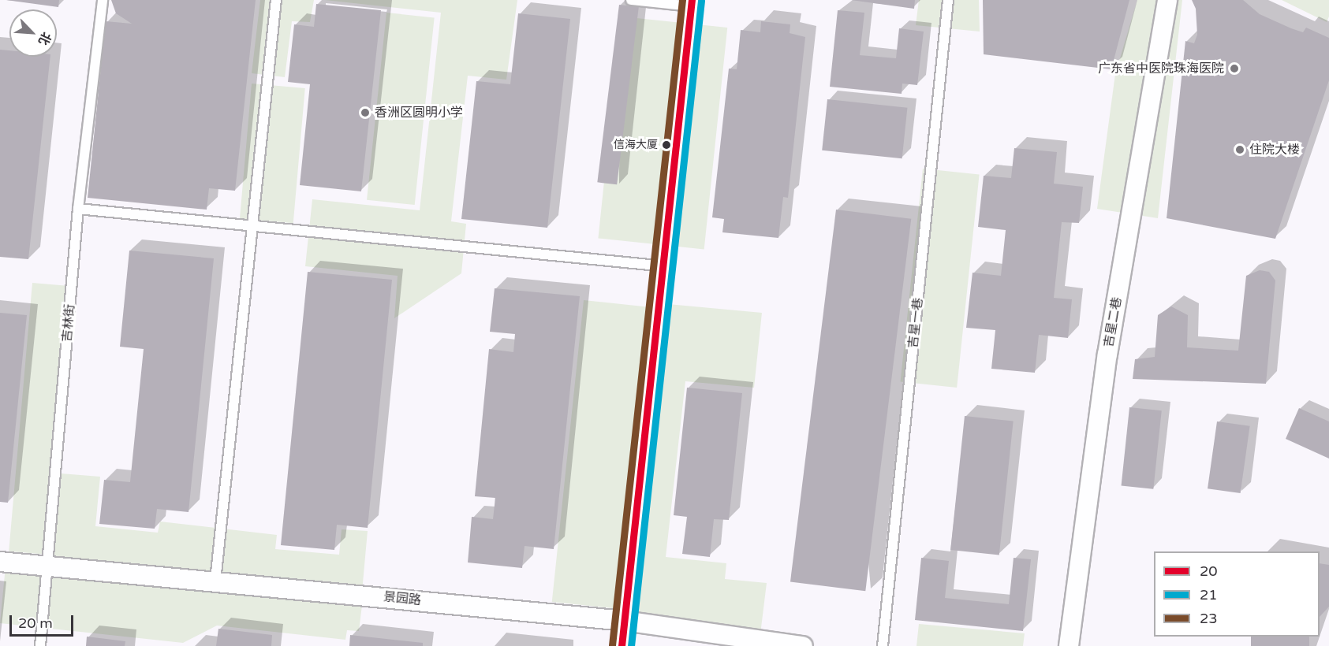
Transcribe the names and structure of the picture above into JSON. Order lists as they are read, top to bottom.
{
  "streets": {
    "street": ["吉星二巷", "景园路"],
    "lane": ["吉林街", "吉星一巷"]
  },
  "crossings": [
    ["吉林街", "景园路"]
  ],
  "places": [
    "广东省中医院珠海医院",
    "香洲区圆明小学",
    "信海大厦",
    "住院大楼"
  ],
  "lines": ["transit line 20", "transit line 23", "transit line 21"],
  "legend": ["20", "21", "23"],
  "scale_bar": "20 m",
  "north": "bottom right"
}
